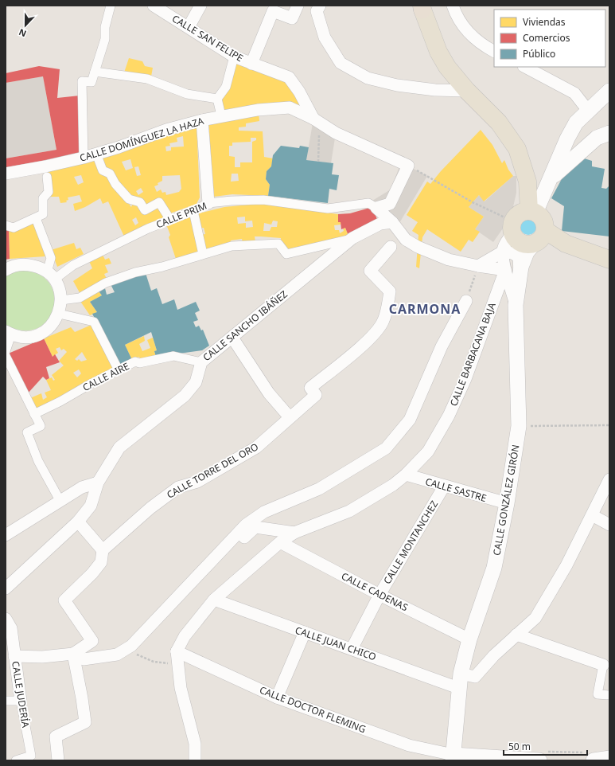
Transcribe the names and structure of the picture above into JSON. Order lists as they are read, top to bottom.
{
  "streets": {
    "street": [
      "CALLE SAN FELIPE",
      "CALLE DOMÍNGUEZ LA HAZA",
      "CALLE PRIM",
      "CALLE SANCHO IBÁÑEZ",
      "CALLE BARBACANA BAJA",
      "CALLE AIRE",
      "CALLE TORRE DEL ORO",
      "CALLE SASTRE",
      "CALLE GONZÁLEZ GIRÓN",
      "CALLE MONTANCHEZ",
      "CALLE CADENAS",
      "CALLE JUAN CHICO",
      "CALLE JUDERÍA",
      "CALLE DOCTOR FLEMING"
    ]
  },
  "crossings": [
    ["CALLE SAN FELIPE", "CALLE DOMÍNGUEZ LA HAZA"],
    ["CALLE SANCHO IBÁÑEZ", "CALLE AIRE"],
    ["CALLE BARBACANA BAJA", "CALLE SASTRE"],
    ["CALLE BARBACANA BAJA", "CALLE CADENAS"],
    ["CALLE BARBACANA BAJA", "CALLE JUAN CHICO"],
    ["CALLE BARBACANA BAJA", "CALLE DOCTOR FLEMING"],
    ["CALLE SASTRE", "CALLE GONZÁLEZ GIRÓN"],
    ["CALLE SASTRE", "CALLE MONTANCHEZ"],
    ["CALLE GONZÁLEZ GIRÓN", "CALLE CADENAS"],
    ["CALLE GONZÁLEZ GIRÓN", "CALLE JUAN CHICO"],
    ["CALLE GONZÁLEZ GIRÓN", "CALLE DOCTOR FLEMING"],
    ["CALLE MONTANCHEZ", "CALLE CADENAS"],
    ["CALLE MONTANCHEZ", "CALLE JUAN CHICO"]
  ],
  "districts": ["CARMONA"],
  "legend": ["Viviendas", "Comercios", "Público"],
  "scale_bar": "50 m",
  "north": "bottom"
}
